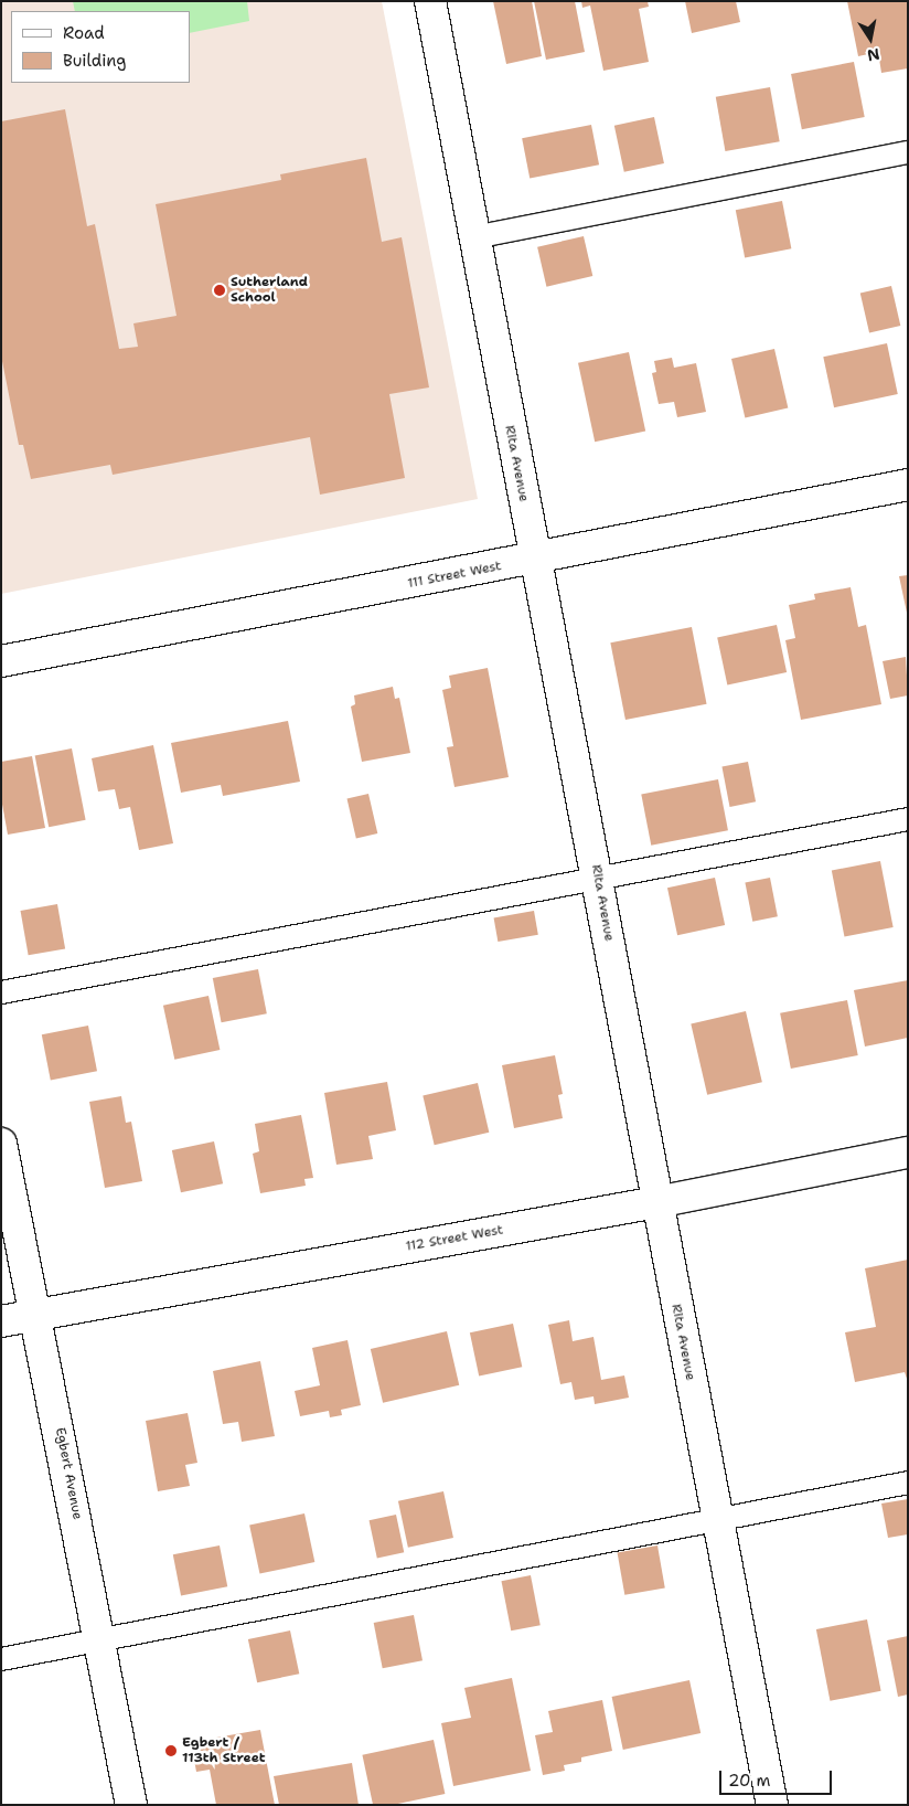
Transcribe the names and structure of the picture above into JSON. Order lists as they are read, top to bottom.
{
  "streets": {
    "street": [
      "Rita Avenue",
      "111 Street West",
      "112 Street West",
      "Egbert Avenue"
    ]
  },
  "crossings": [
    ["Rita Avenue", "111 Street West"],
    ["Rita Avenue", "112 Street West"],
    ["112 Street West", "Egbert Avenue"]
  ],
  "places": ["Sutherland School", "Egbert / 113th Street"],
  "legend": ["Road", "Building"],
  "scale_bar": "20 m",
  "north": "bottom"
}
